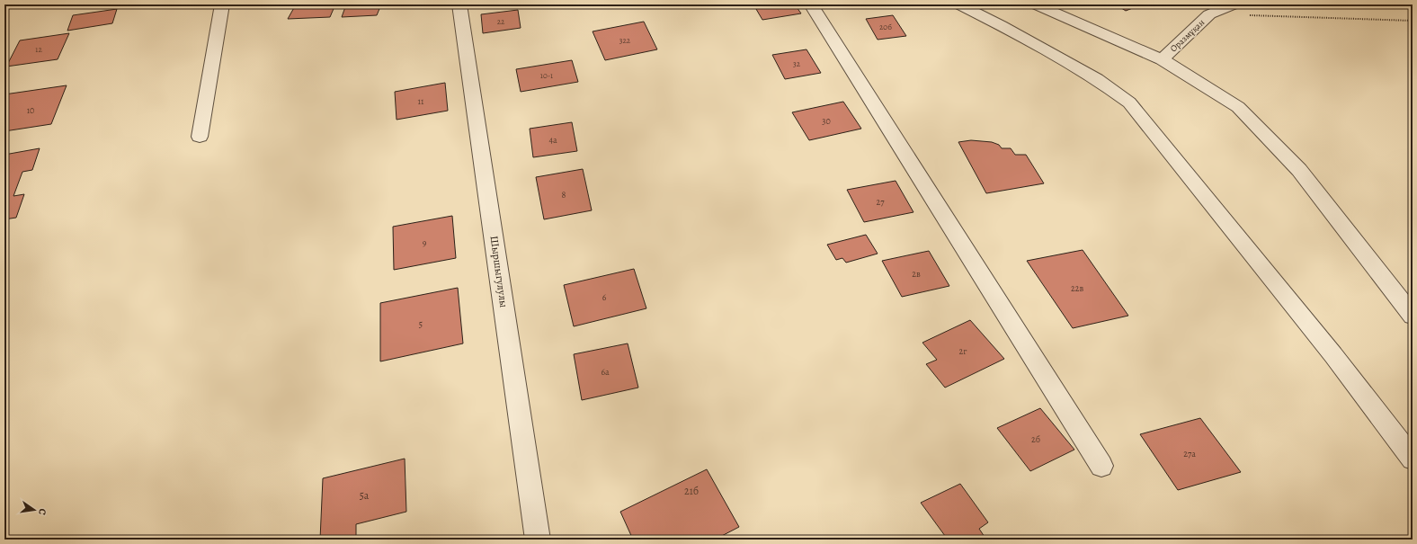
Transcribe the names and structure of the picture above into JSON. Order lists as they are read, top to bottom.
{
  "streets": {
    "street": ["Оразмұқан", "Шыршыгулулы"]
  },
  "house_numbers": [
    "22",
    "20б",
    "322",
    "12",
    "32",
    "10-1",
    "11",
    "10",
    "30",
    "4а",
    "8",
    "27",
    "9",
    "2в",
    "22в",
    "6",
    "5",
    "2г",
    "6а",
    "2б",
    "27а",
    "21б",
    "5а"
  ],
  "north": "right"
}
